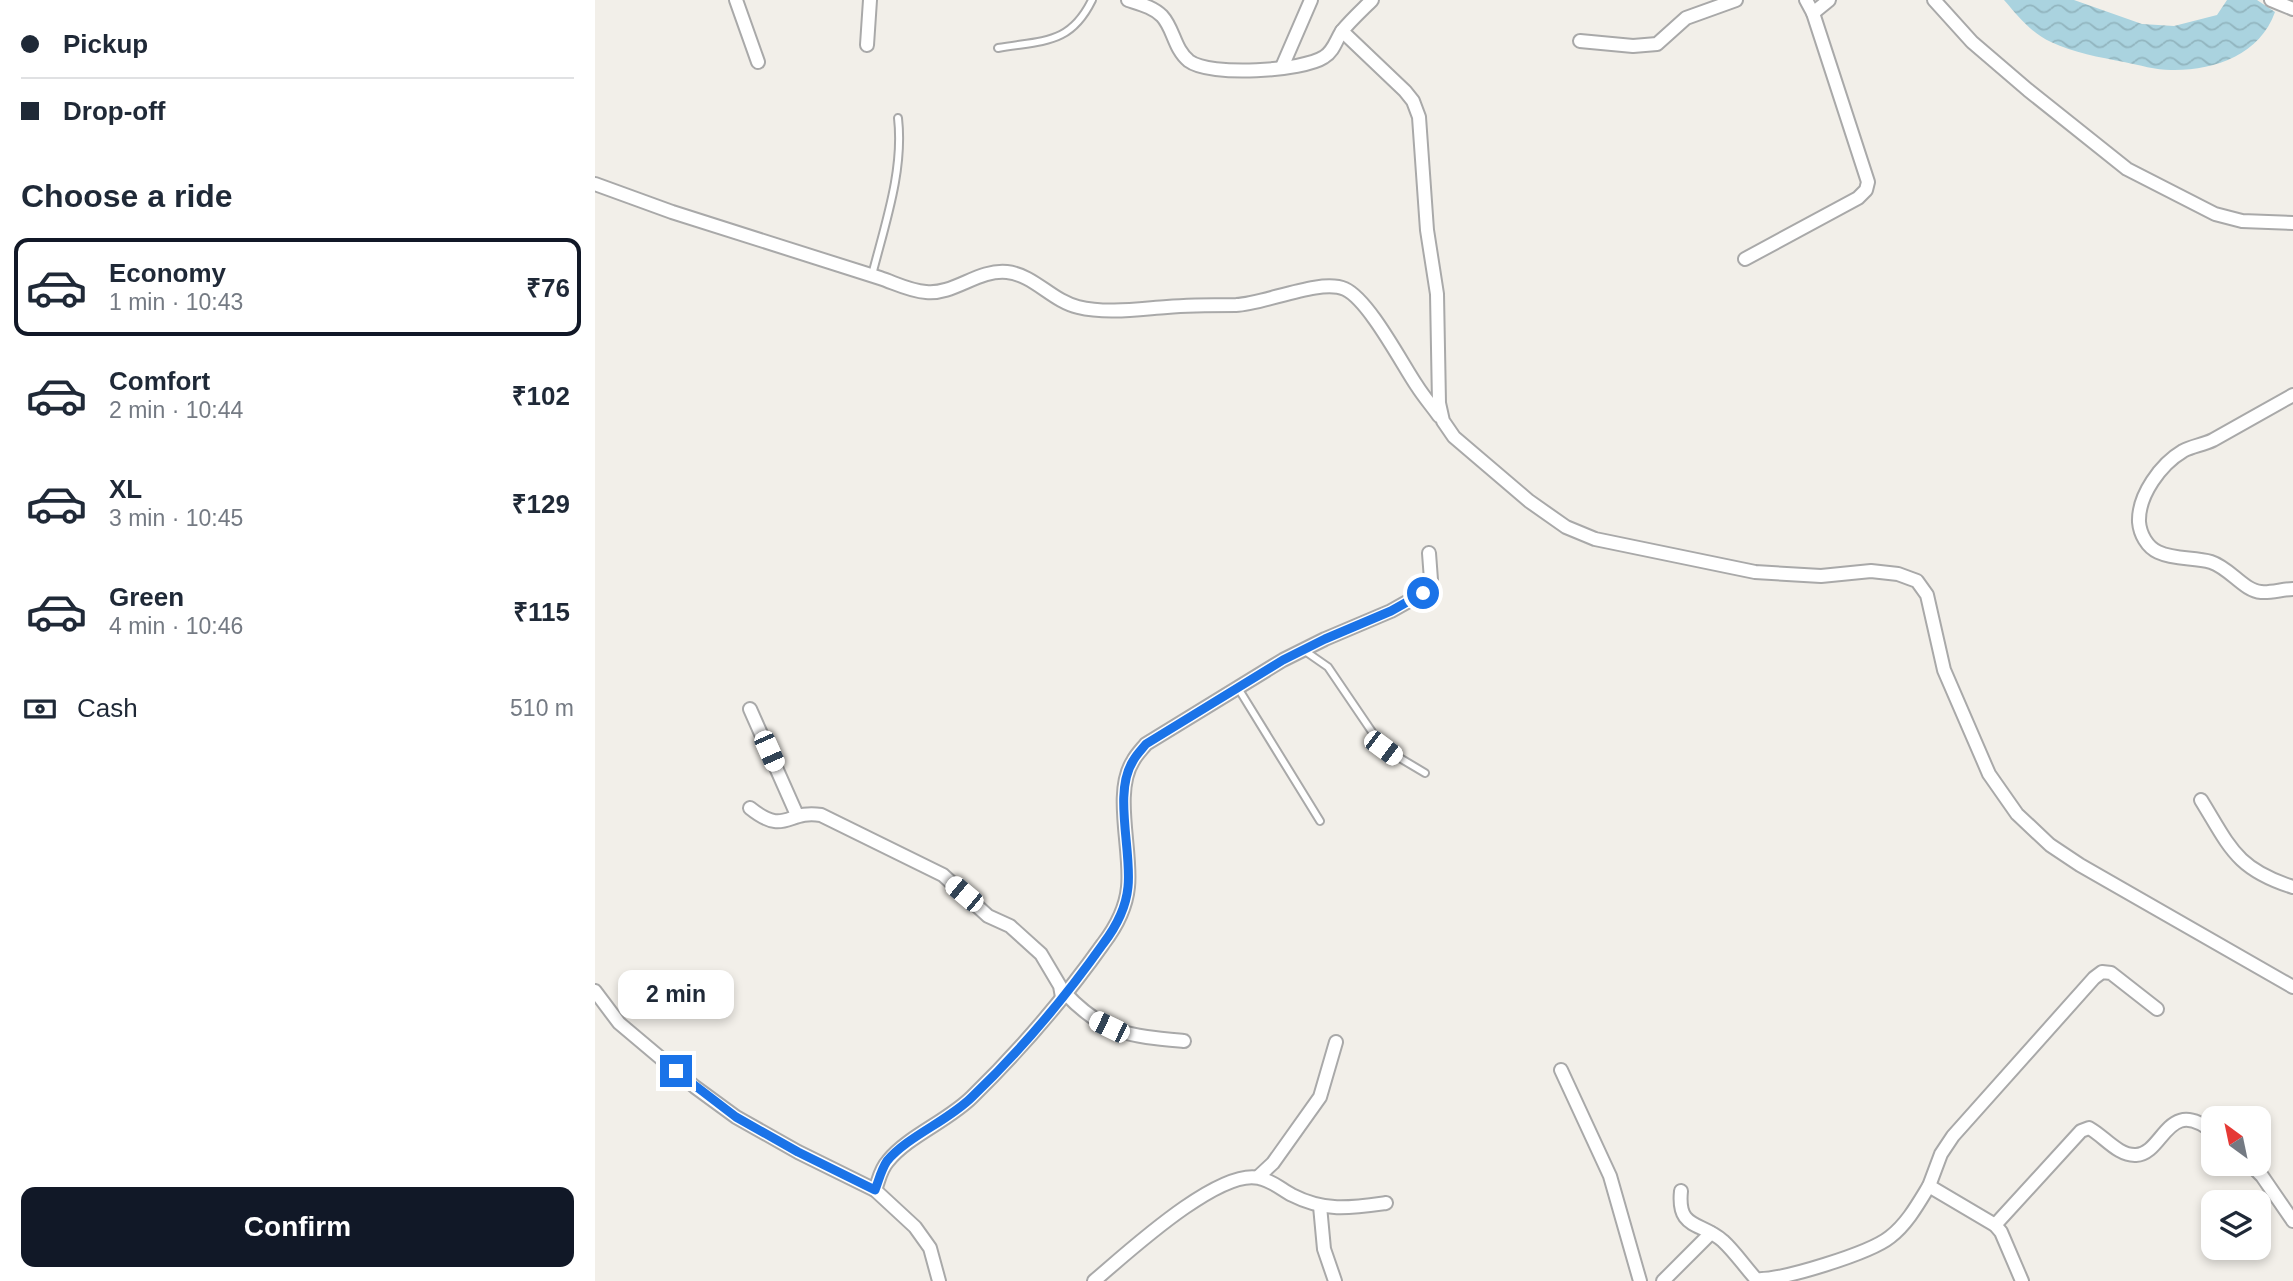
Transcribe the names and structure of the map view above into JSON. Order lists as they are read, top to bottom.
{
  "north": "top left",
  "page": {
    "banner": ["Pickup", "Drop-off"],
    "heading": "Choose a ride",
    "list": [
      {
        "name": "Economy",
        "note": "1 min · 10:43",
        "value": "₹76"
      },
      {
        "name": "Comfort",
        "note": "2 min · 10:44",
        "value": "₹102"
      },
      {
        "name": "XL",
        "note": "3 min · 10:45",
        "value": "₹129"
      },
      {
        "name": "Green",
        "note": "4 min · 10:46",
        "value": "₹115"
      }
    ],
    "pay": ["Cash", "510 m"],
    "bubble": "2 min",
    "buttons": "Confirm"
  }
}
